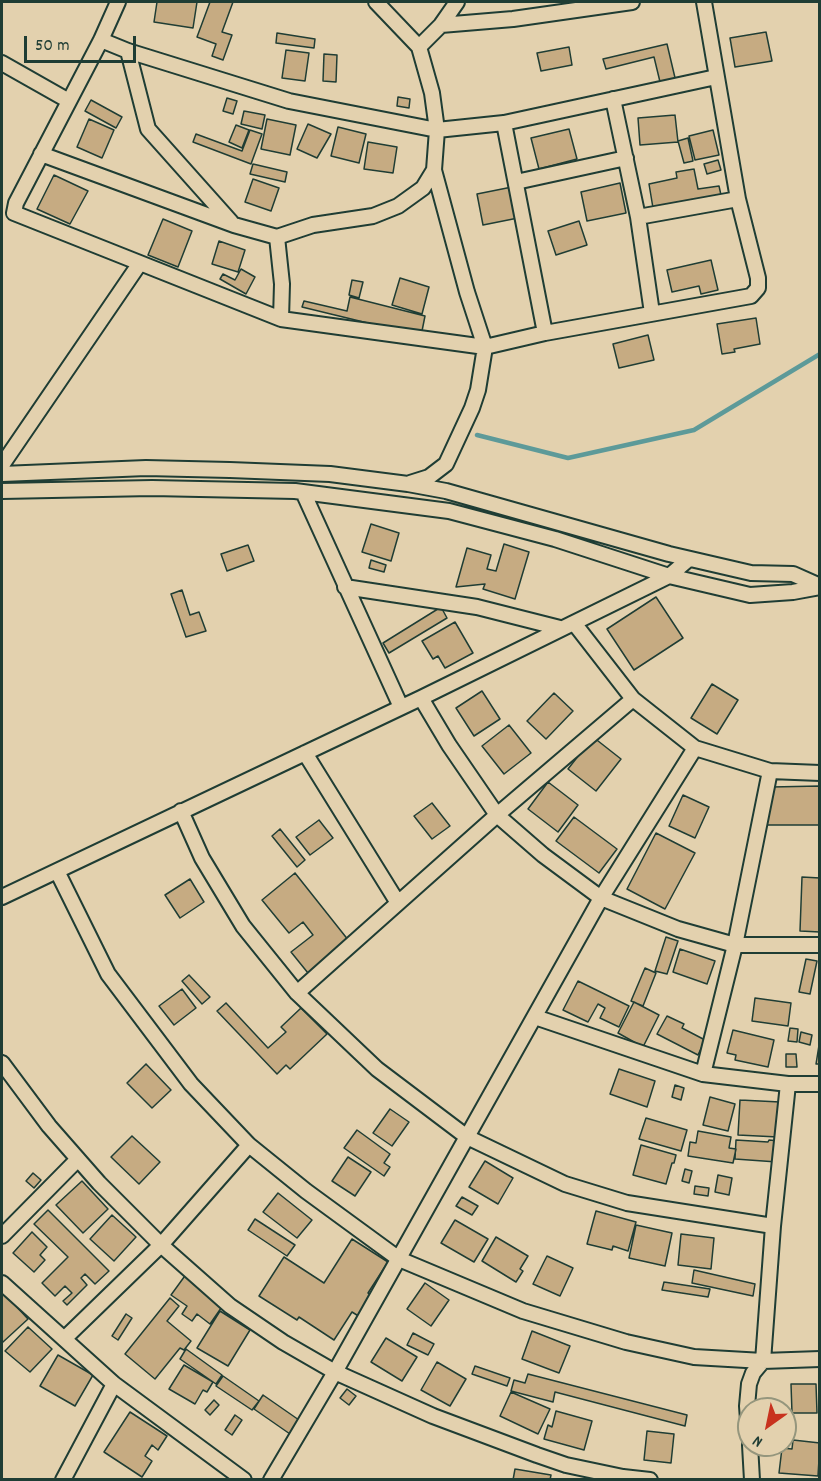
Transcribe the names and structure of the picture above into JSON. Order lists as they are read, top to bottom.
{
  "scale_bar": "50 m",
  "north": "bottom left"
}
